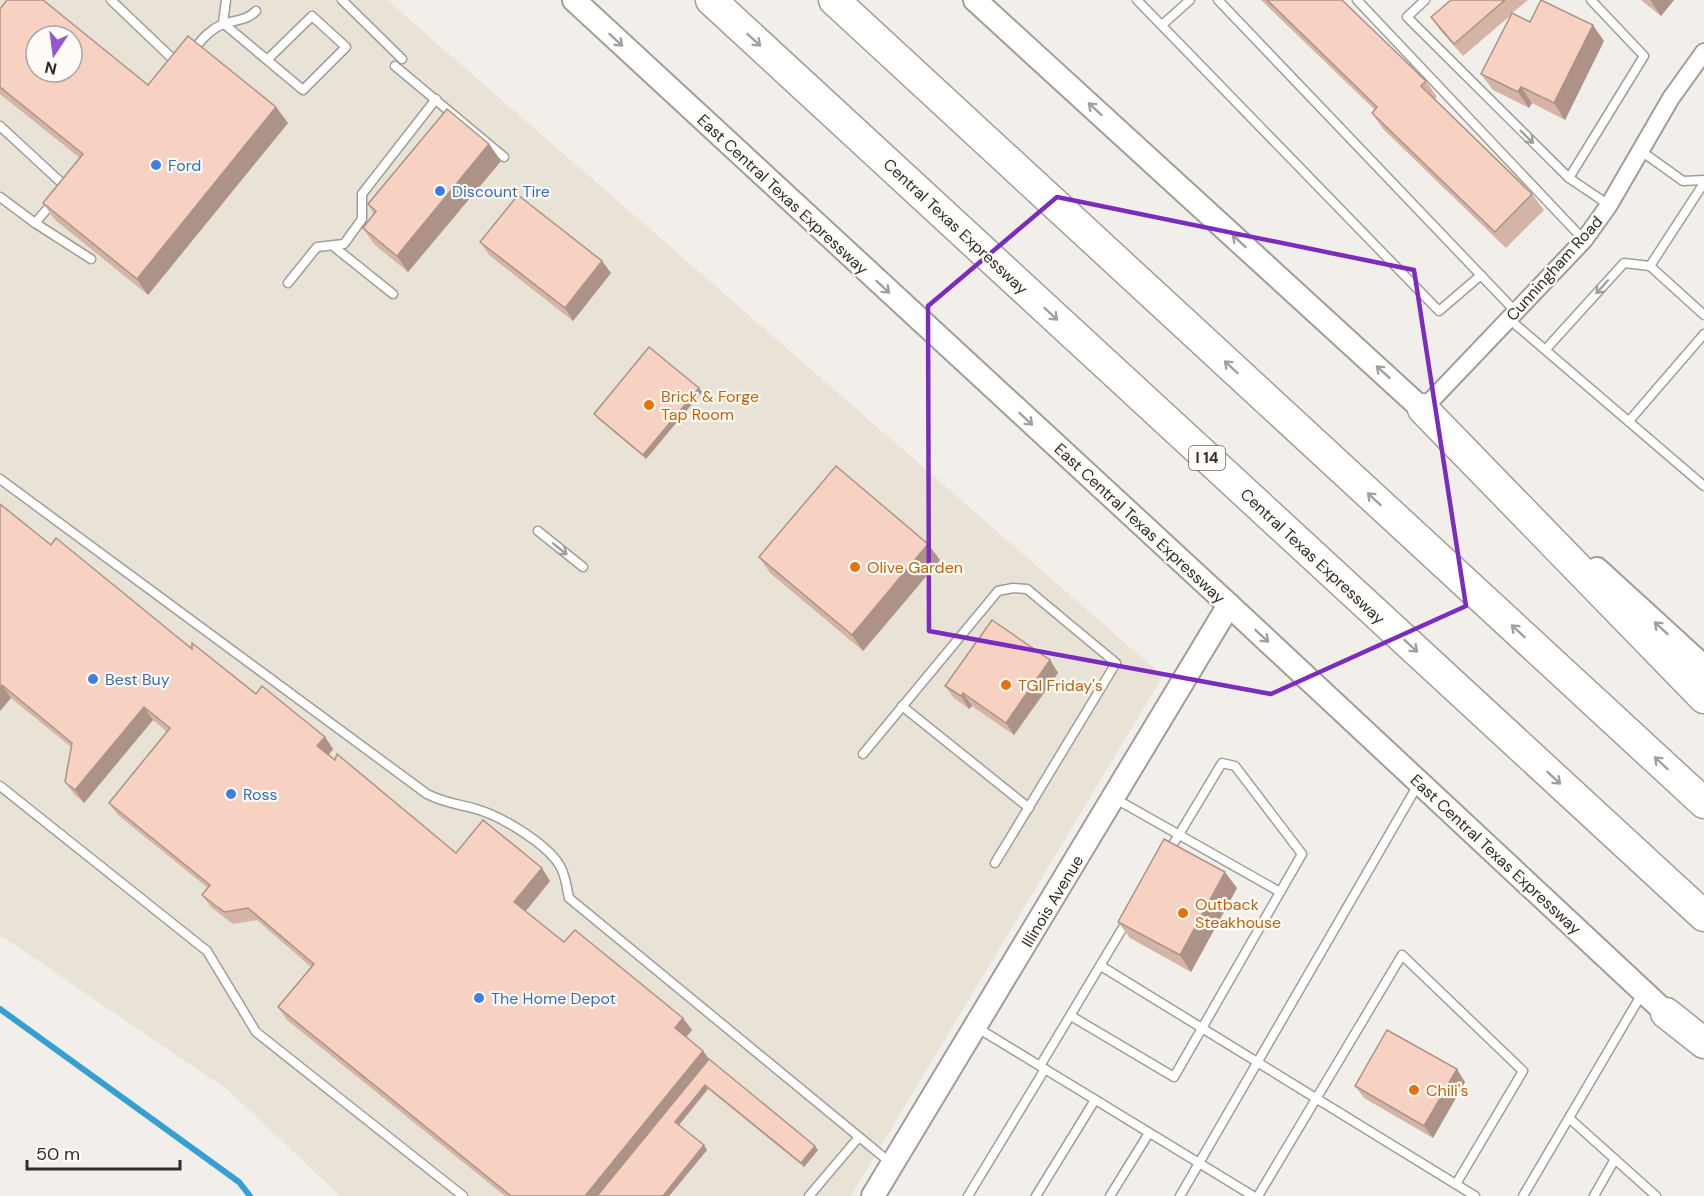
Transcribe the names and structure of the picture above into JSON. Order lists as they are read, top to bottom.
{
  "streets": {
    "highway": ["Central Texas Expressway", "I 14"],
    "main road": ["East Central Texas Expressway", "Illinois Avenue"],
    "street": ["Cunningham Road"]
  },
  "crossings": [
    ["East Central Texas Expressway", "Illinois Avenue"]
  ],
  "one_way": ["East Central Texas Expressway"],
  "places": [
    "Ford",
    "Discount Tire",
    "Brick & Forge Tap Room",
    "Olive Garden",
    "Best Buy",
    "TGI Friday's",
    "Ross",
    "Outback Steakhouse",
    "The Home Depot",
    "Chili's"
  ],
  "scale_bar": "50 m",
  "north": "bottom"
}
